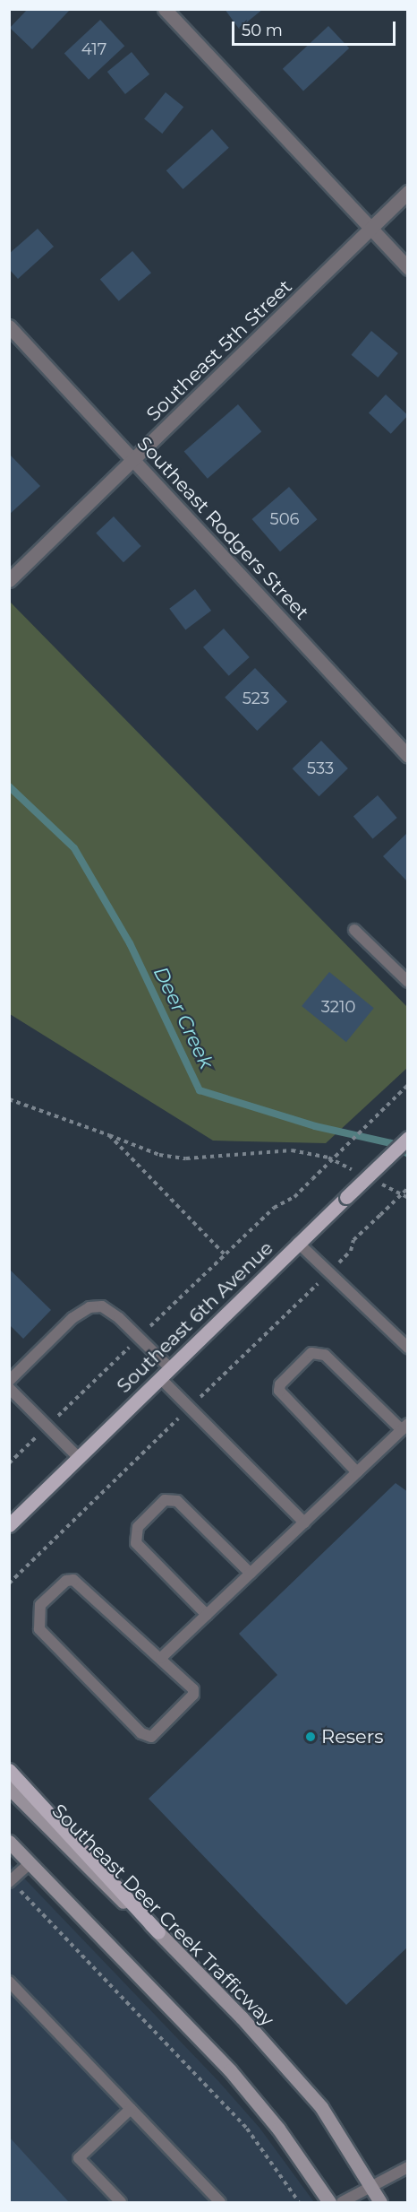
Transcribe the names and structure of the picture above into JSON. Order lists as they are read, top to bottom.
{
  "streets": {
    "main road": ["Southeast 6th Avenue"],
    "street": ["Southeast 5th Street", "Southeast Rodgers Street", "Southeast Deer Creek Trafficway"]
  },
  "crossings": [
    ["Southeast 5th Street", "Southeast Rodgers Street"]
  ],
  "water": ["Deer Creek"],
  "places": ["Resers"],
  "house_numbers": [
    "417",
    "506",
    "523",
    "533",
    "3210"
  ],
  "scale_bar": "50 m"
}
